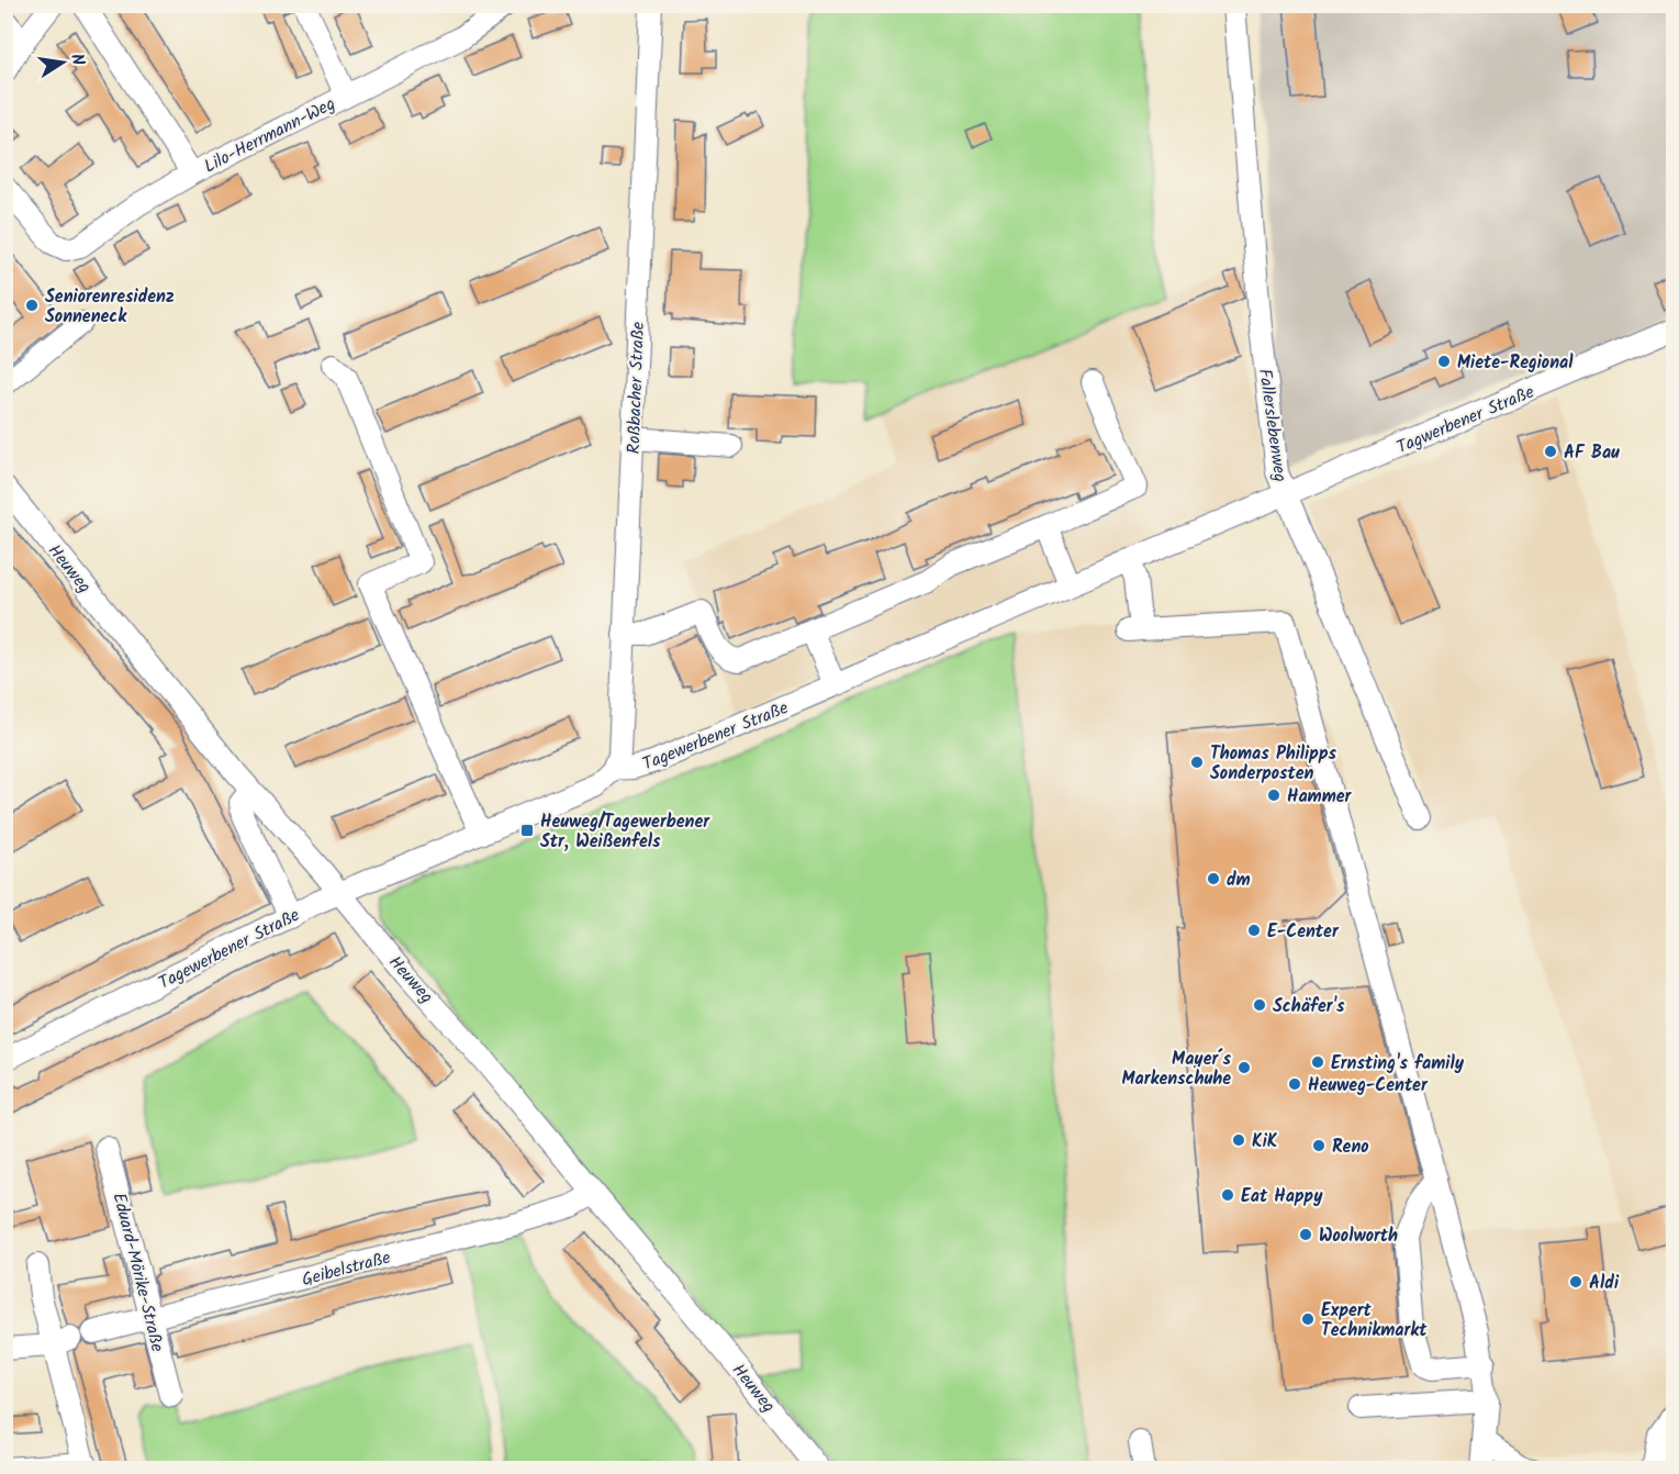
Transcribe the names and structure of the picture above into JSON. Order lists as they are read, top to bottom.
{
  "streets": {
    "street": [
      "Lilo-Herrmann-Weg",
      "Roßbacher Straße",
      "Tagwerbener Straße",
      "Fallerslebenweg",
      "Heuweg",
      "Tagewerbener Straße",
      "Geibelstraße",
      "Eduard-Mörike-Straße"
    ]
  },
  "crossings": [
    ["Roßbacher Straße", "Tagewerbener Straße"],
    ["Tagwerbener Straße", "Fallerslebenweg"],
    ["Tagwerbener Straße", "Tagewerbener Straße"],
    ["Heuweg", "Tagewerbener Straße"],
    ["Heuweg", "Geibelstraße"],
    ["Geibelstraße", "Eduard-Mörike-Straße"]
  ],
  "places": {
    "other": [
      "Seniorenresidenz Sonneneck",
      "Miete-Regional",
      "AF Bau",
      "Thomas Philipps Sonderposten",
      "Hammer",
      "dm",
      "E-Center",
      "Schäfer's",
      "Ernsting's family",
      "Mayer´s Markenschuhe",
      "Heuweg-Center",
      "KiK",
      "Reno",
      "Eat Happy",
      "Woolworth",
      "Aldi",
      "Expert Technikmarkt"
    ],
    "transit": ["Heuweg/Tagewerbener Str, Weißenfels"]
  },
  "north": "right"
}
